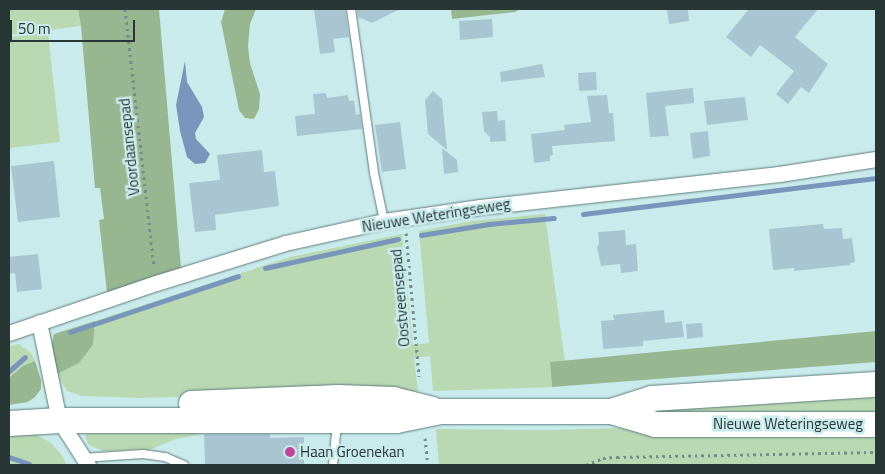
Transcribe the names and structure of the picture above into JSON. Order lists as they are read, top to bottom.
{
  "streets": {
    "main road": ["Nieuwe Weteringseweg"],
    "path": ["Voordaansepad", "Oostveensepad"]
  },
  "crossings": [
    ["Voordaansepad", "Nieuwe Weteringseweg"],
    ["Nieuwe Weteringseweg", "Oostveensepad"]
  ],
  "places": ["Haan Groenekan"],
  "scale_bar": "50 m"
}
